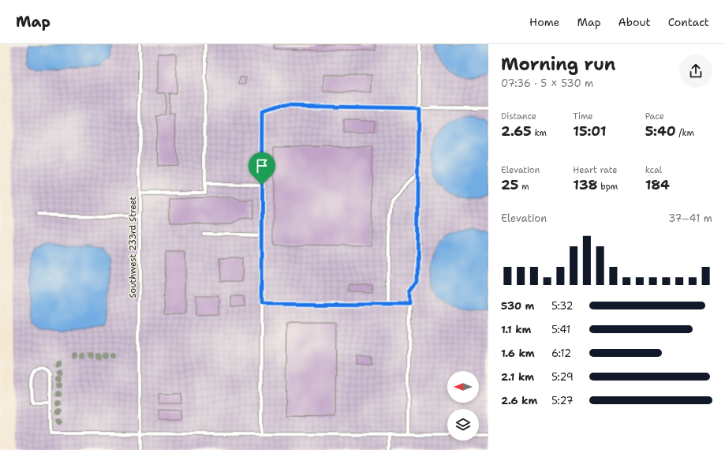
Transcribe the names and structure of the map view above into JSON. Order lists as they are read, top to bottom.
{
  "streets": {
    "lane": ["Southwest 233rd Street"]
  },
  "north": "left",
  "page": {
    "header": "Map",
    "nav": [
      "Home",
      "Map",
      "About",
      "Contact"
    ],
    "heading": ["Morning run", "07:36 · 5 × 530 m"],
    "stats": [
      ["Distance", "2.65 km"],
      ["Time", "15:01"],
      ["Pace", "5:40 /km"],
      ["Elevation", "25 m"],
      ["Heart rate", "138 bpm"],
      ["kcal", "184"]
    ],
    "chart": ["Elevation", "37–41 m"],
    "list": [
      {
        "name": "530 m",
        "note": "5:32"
      },
      {
        "name": "1.1 km",
        "note": "5:41"
      },
      {
        "name": "1.6 km",
        "note": "6:12"
      },
      {
        "name": "2.1 km",
        "note": "5:29"
      },
      {
        "name": "2.6 km",
        "note": "5:27"
      }
    ]
  }
}
